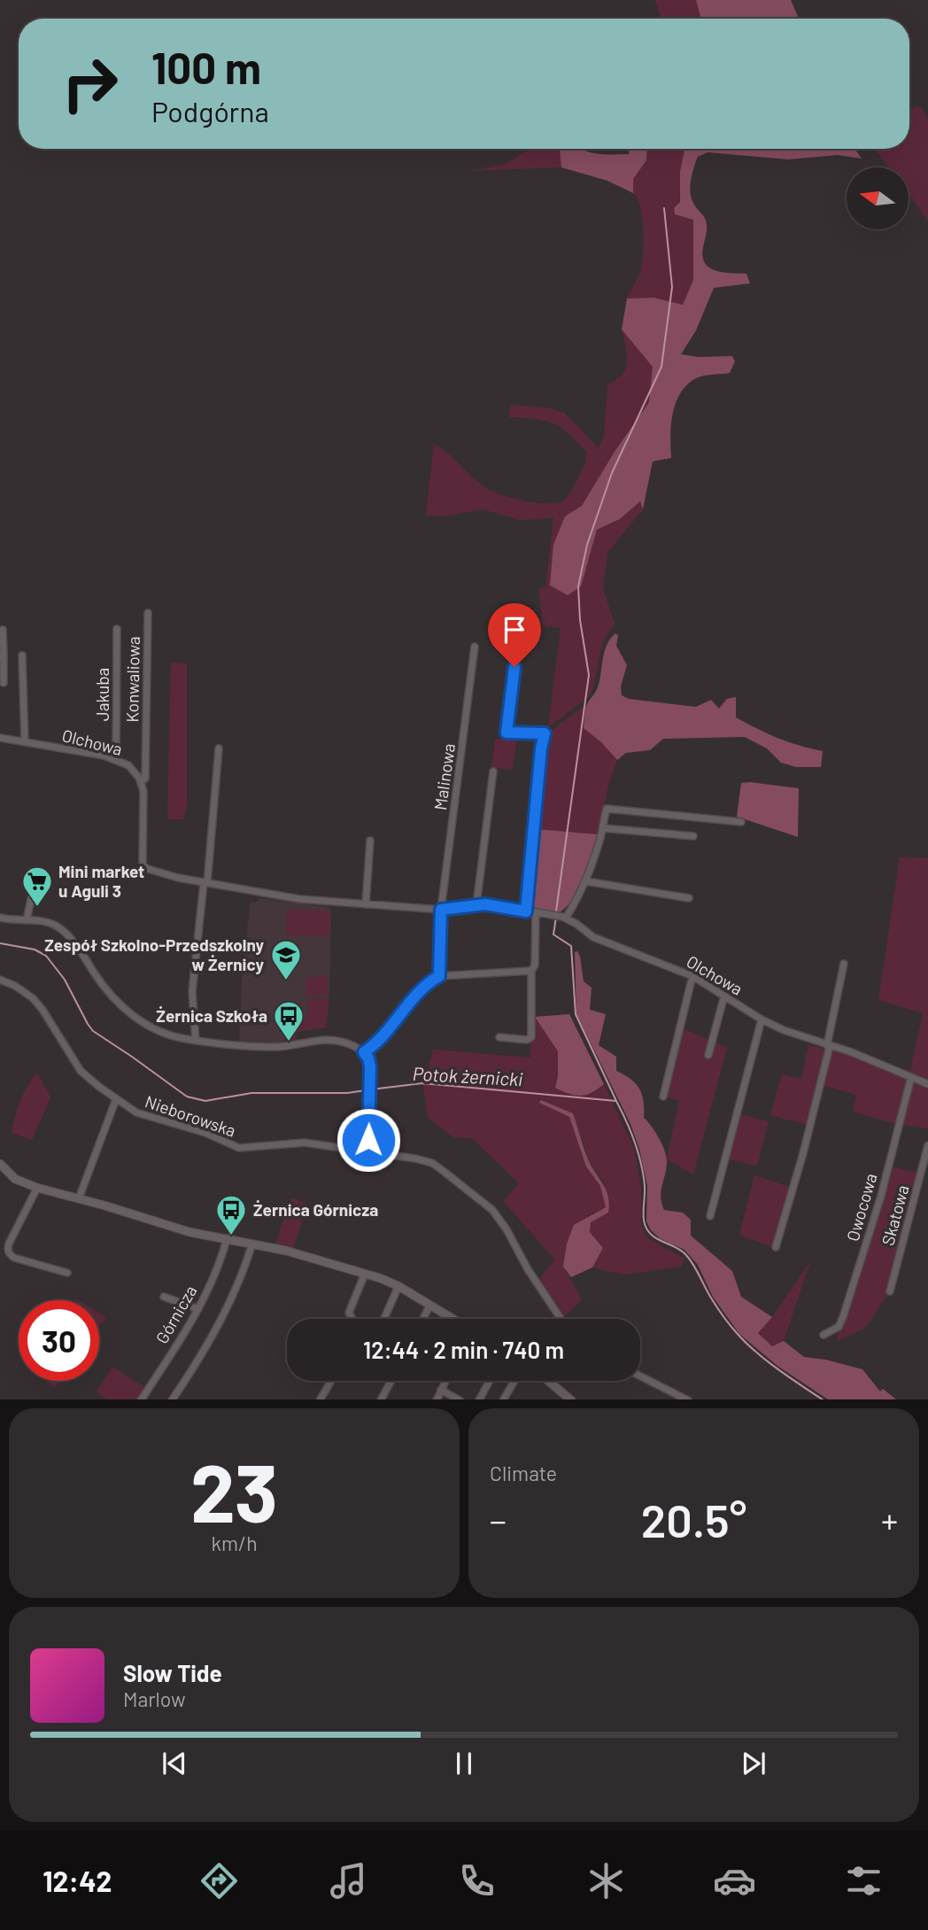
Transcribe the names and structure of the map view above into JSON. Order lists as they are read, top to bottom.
{
  "streets": {
    "street": [
      "Konwaliowa",
      "Jakuba",
      "Olchowa",
      "Malinowa",
      "Nieborowska",
      "Owocowa",
      "Skatowa",
      "Górnicza"
    ]
  },
  "crossings": [
    ["Konwaliowa", "Olchowa"],
    ["Jakuba", "Olchowa"],
    ["Olchowa", "Malinowa"],
    ["Olchowa", "Owocowa"]
  ],
  "water": ["Potok żernicki"],
  "places": {
    "supermarket": ["Mini market u Aguli 3"],
    "school or university": ["Zespół Szkolno-Przedszkolny w Żernicy"],
    "bus stop": ["Żernica Szkoła", "Żernica Górnicza"]
  },
  "north": "left",
  "page": {
    "turn": ["100 m", "Podgórna"],
    "limit": "30",
    "trip": "12:44 · 2 min · 740 m",
    "tile": [
      ["23", "km/h"],
      "Climate"
    ],
    "heat": ["−", "20.5°", "+"],
    "song": ["Slow Tide", "Marlow"],
    "tabs": "12:42"
  }
}
